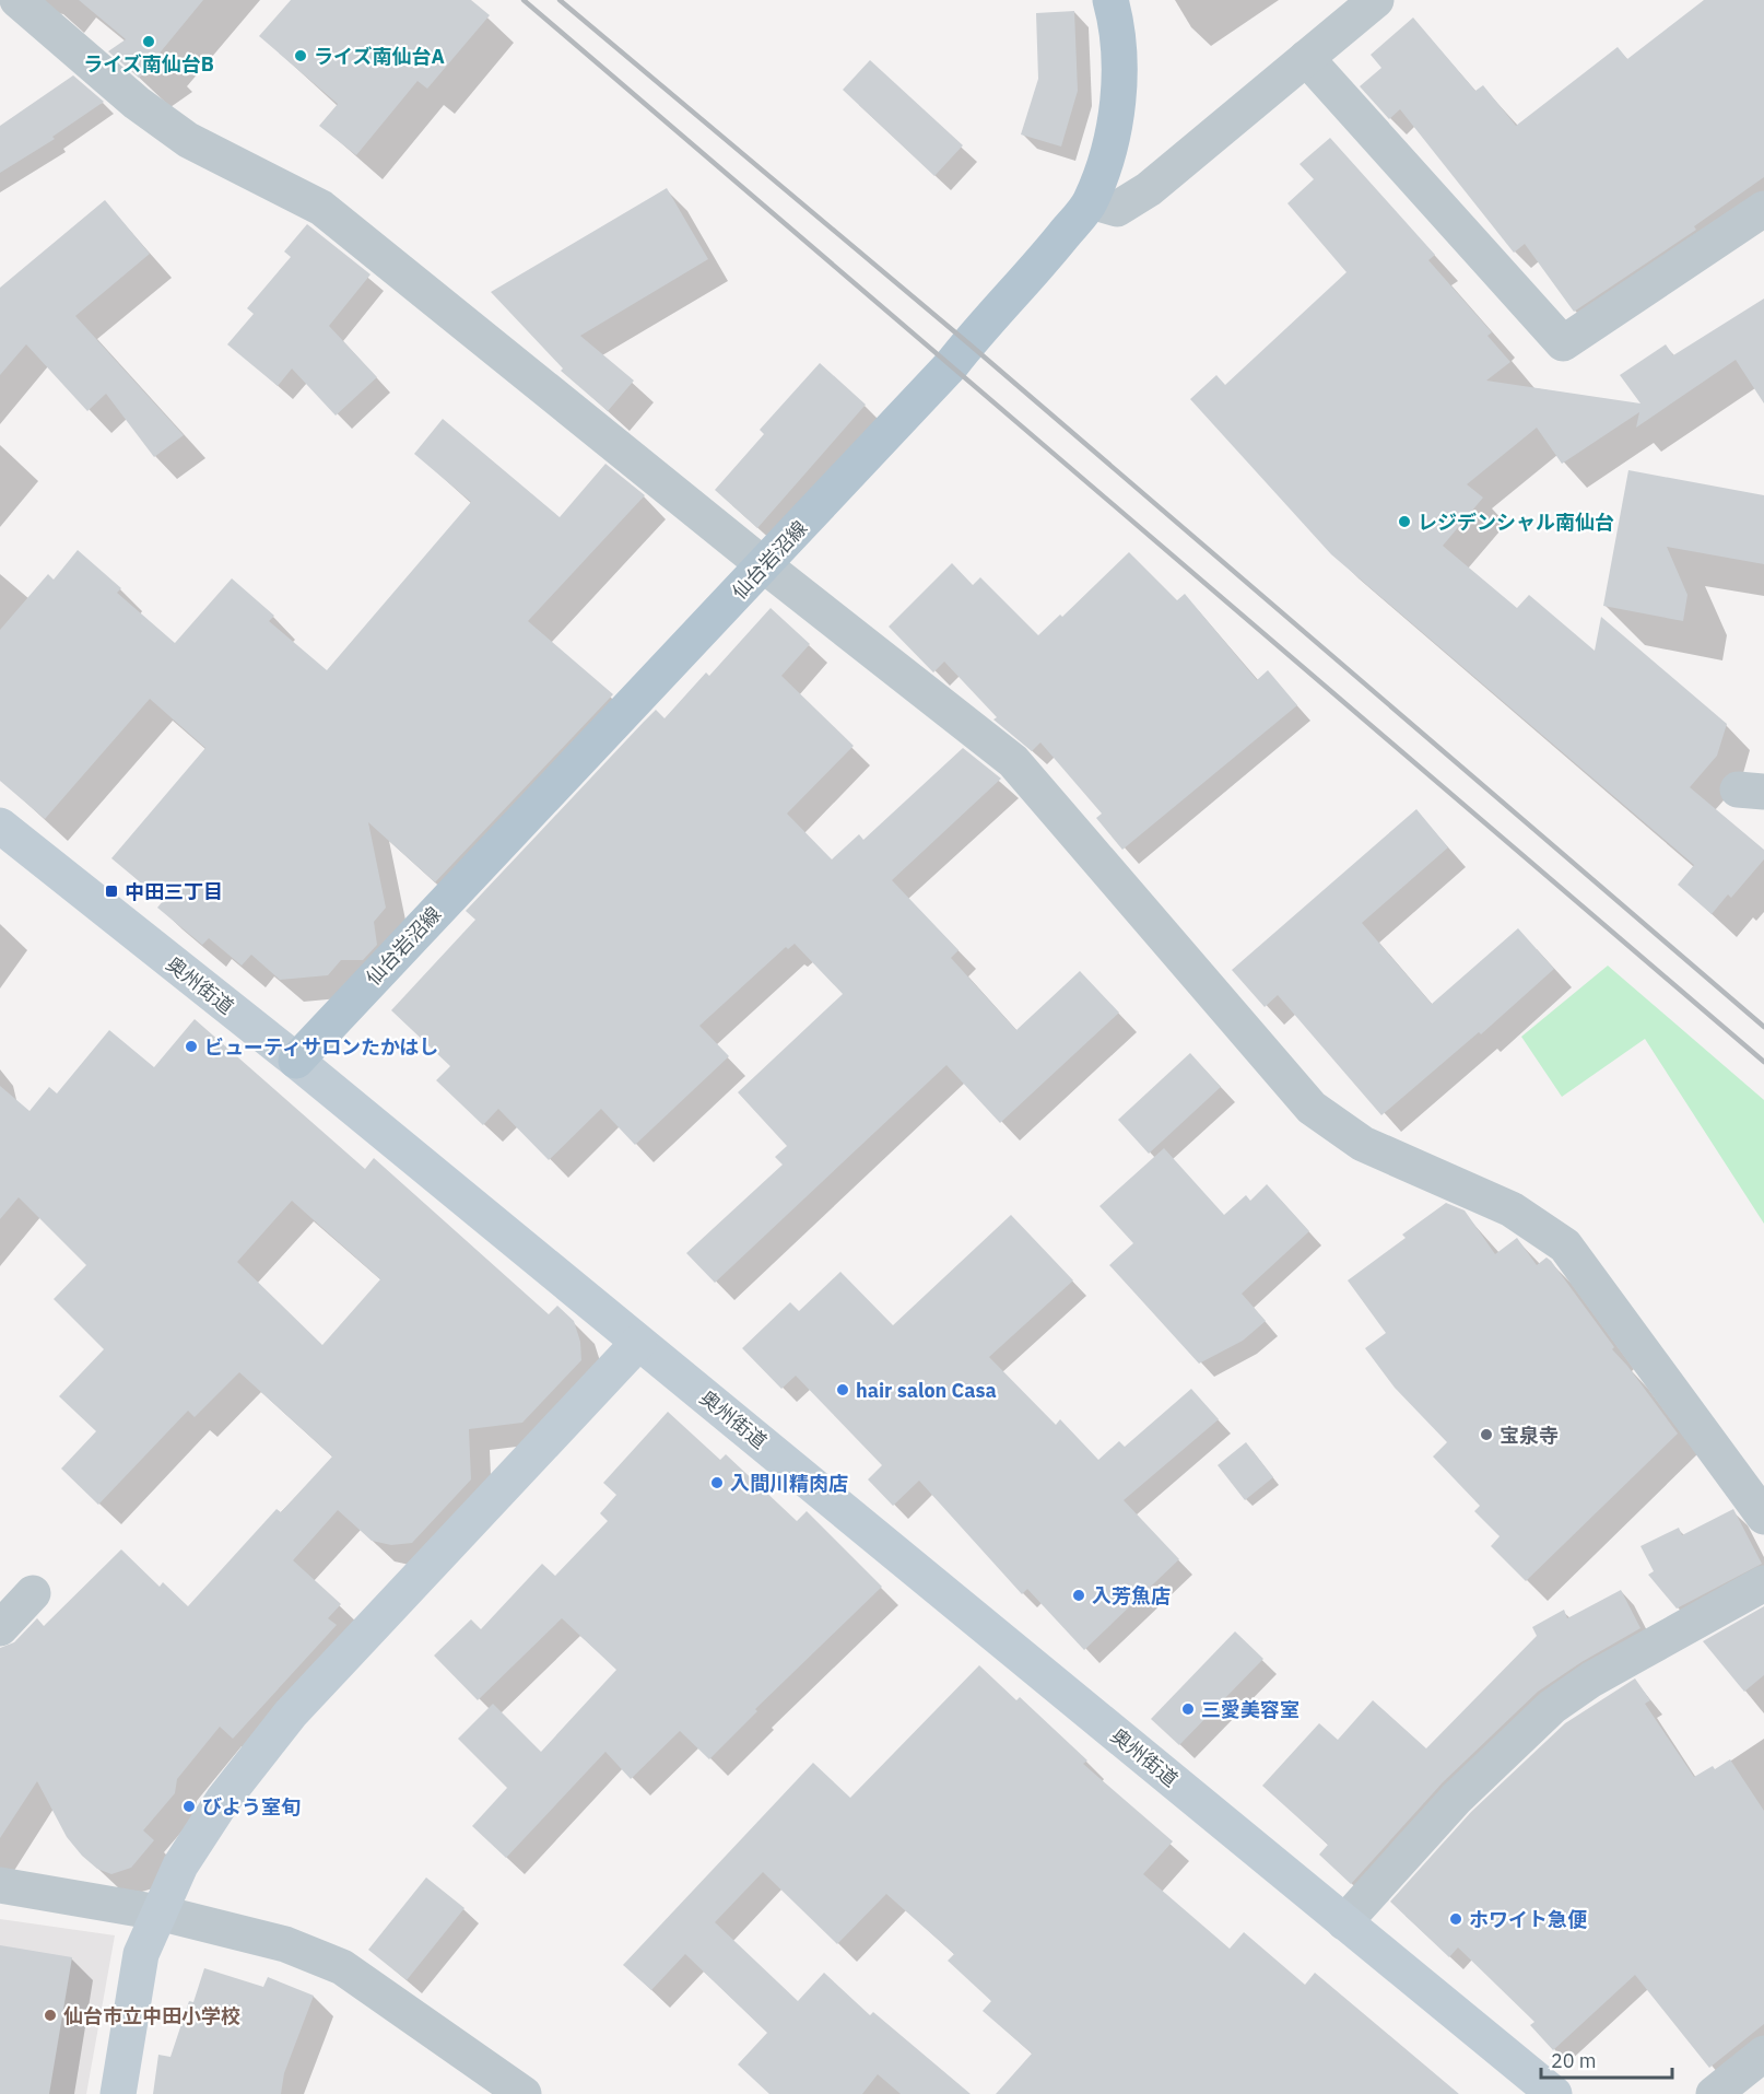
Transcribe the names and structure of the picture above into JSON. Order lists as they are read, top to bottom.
{
  "streets": {
    "main road": ["仙台岩沼線", "奥州街道"]
  },
  "crossings": [
    ["仙台岩沼線", "奥州街道"]
  ],
  "places": {
    "other": [
      "ライズ南仙台B",
      "ライズ南仙台A",
      "レジデンシャル南仙台",
      "ビューティサロンたかはし",
      "hair salon Casa",
      "宝泉寺",
      "入間川精肉店",
      "入芳魚店",
      "三愛美容室",
      "びよう室旬",
      "ホワイト急便",
      "仙台市立中田小学校"
    ],
    "transit": ["中田三丁目"]
  },
  "scale_bar": "20 m"
}
